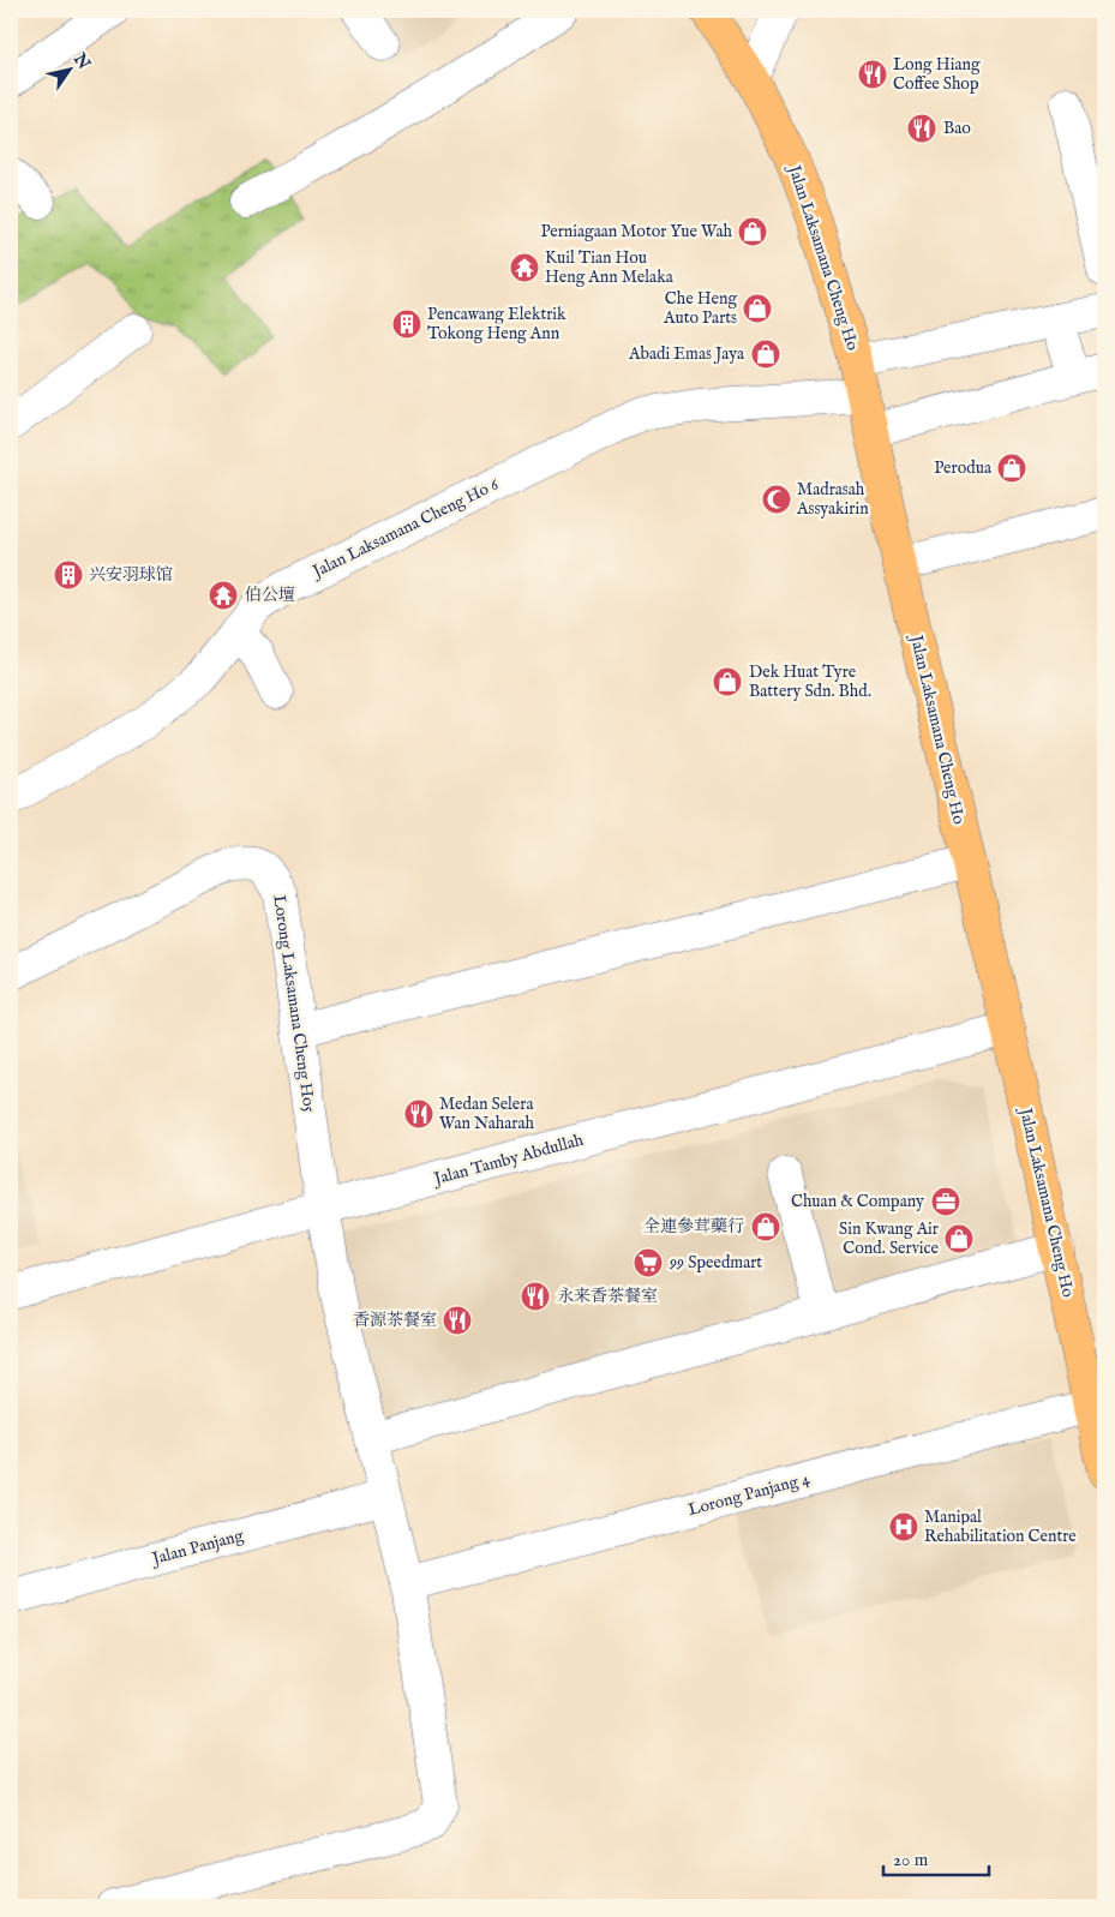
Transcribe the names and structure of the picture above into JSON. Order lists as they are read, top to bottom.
{
  "streets": {
    "main road": ["Jalan Laksamana Cheng Ho"],
    "street": [
      "Jalan Laksamana Cheng Ho 6",
      "Lorong Laksamana Cheng Ho5",
      "Jalan Tamby Abdullah",
      "Lorong Panjang 4",
      "Jalan Panjang"
    ]
  },
  "crossings": [
    ["Jalan Laksamana Cheng Ho", "Jalan Laksamana Cheng Ho 6"],
    ["Jalan Laksamana Cheng Ho", "Jalan Tamby Abdullah"],
    ["Jalan Laksamana Cheng Ho", "Lorong Panjang 4"],
    ["Lorong Laksamana Cheng Ho5", "Jalan Tamby Abdullah"],
    ["Lorong Laksamana Cheng Ho5", "Lorong Panjang 4"],
    ["Lorong Laksamana Cheng Ho5", "Jalan Panjang"]
  ],
  "places": {
    "restaurant": [
      "Long Hiang Coffee Shop",
      "Bao",
      "Medan Selera Wan Naharah",
      "永来香茶餐室",
      "香源茶餐室"
    ],
    "shop": [
      "Perniagaan Motor Yue Wah",
      "Che Heng Auto Parts",
      "Abadi Emas Jaya",
      "Perodua",
      "Dek Huat Tyre Battery Sdn. Bhd.",
      "全連參茸藥行",
      "Sin Kwang Air Cond. Service"
    ],
    "temple": ["Kuil Tian Hou Heng Ann Melaka", "伯公壇"],
    "building": ["Pencawang Elektrik Tokong Heng Ann", "兴安羽球馆"],
    "mosque": ["Madrasah Assyakirin"],
    "office": ["Chuan & Company"],
    "supermarket": ["99 Speedmart"],
    "hospital": ["Manipal Rehabilitation Centre"]
  },
  "scale_bar": "20 m",
  "north": "top right"
}
